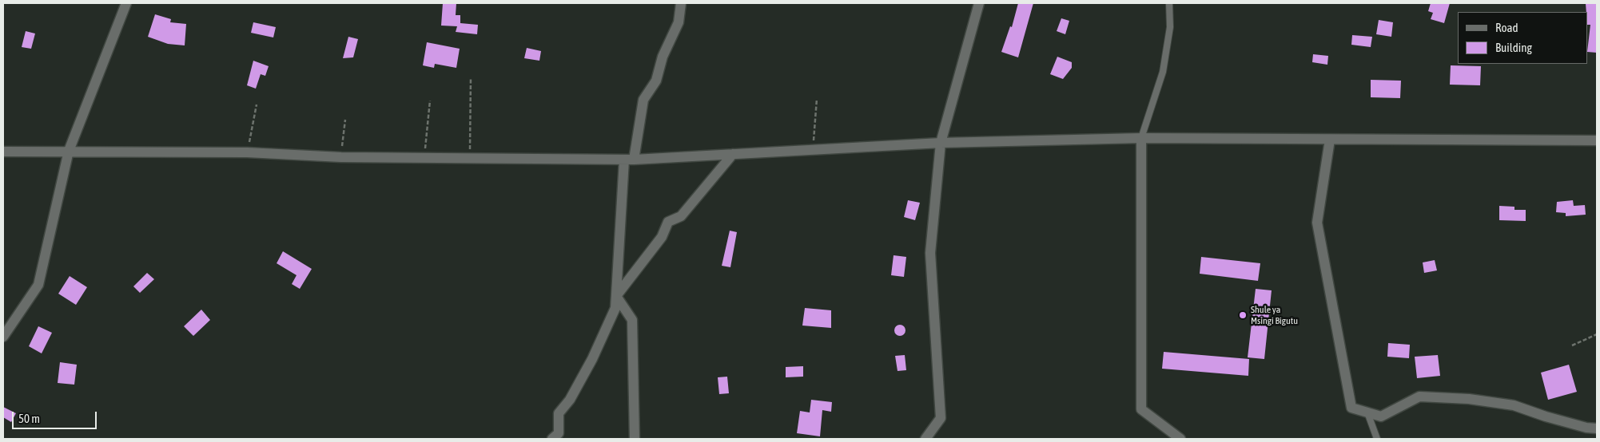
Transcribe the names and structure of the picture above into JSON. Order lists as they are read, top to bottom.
{
  "places": ["Shule ya Msingi Bigutu"],
  "legend": ["Road", "Building"],
  "scale_bar": "50 m"
}
